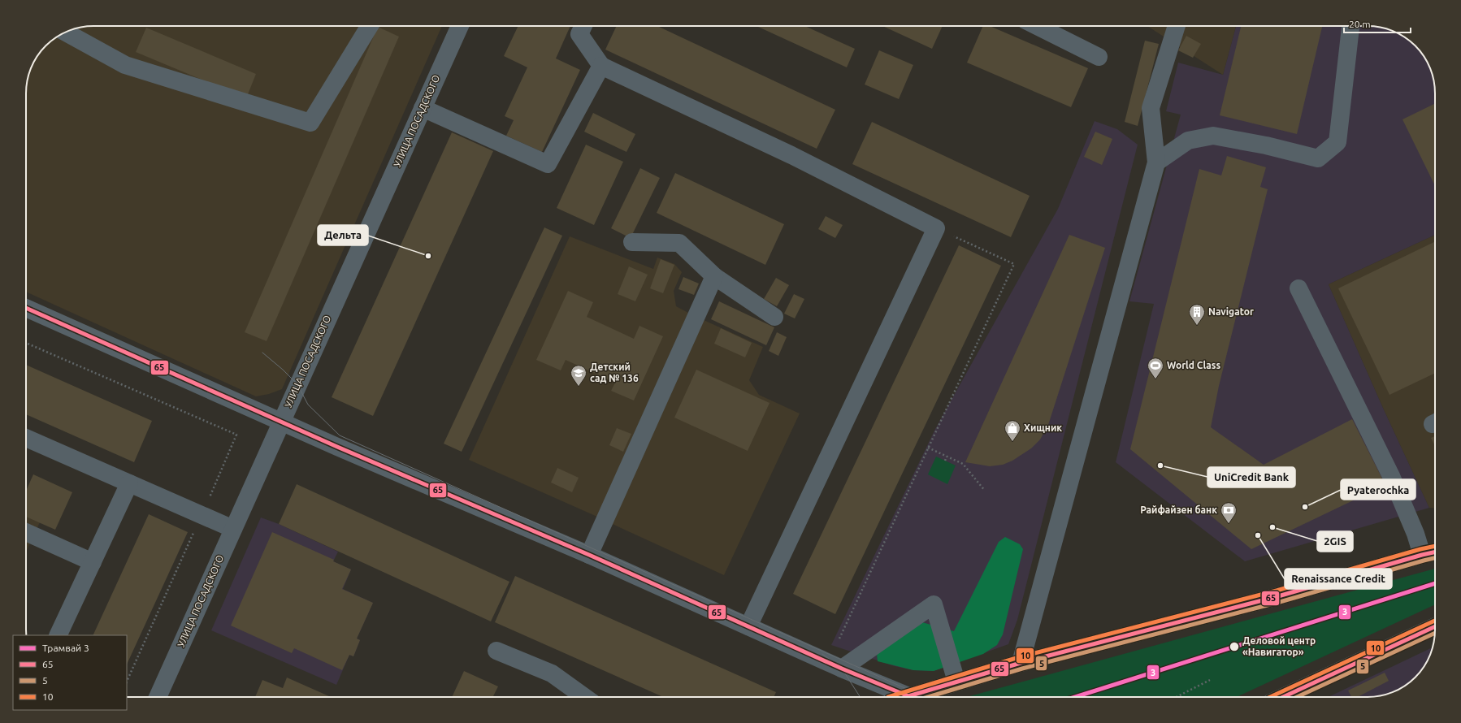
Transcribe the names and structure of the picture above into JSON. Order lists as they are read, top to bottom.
{
  "streets": {
    "street": ["УЛИЦА ПОСАДСКОГО"]
  },
  "places": {
    "other": [
      "Дельта",
      "UniCredit Bank",
      "Pyaterochka",
      "2GIS",
      "Renaissance Credit",
      "Деловой центр «Навигатор»"
    ],
    "building": ["Navigator"],
    "sports": ["World Class"],
    "school or university": ["Детский сад № 136"],
    "shop": ["Хищник"],
    "bank": ["Райфайзен банк"]
  },
  "lines": [
    "transit line 65",
    "transit line 10",
    "transit line 5",
    "tram line 3"
  ],
  "legend": [
    "Трамвай 3",
    "65",
    "5",
    "10"
  ],
  "scale_bar": "20 m"
}
